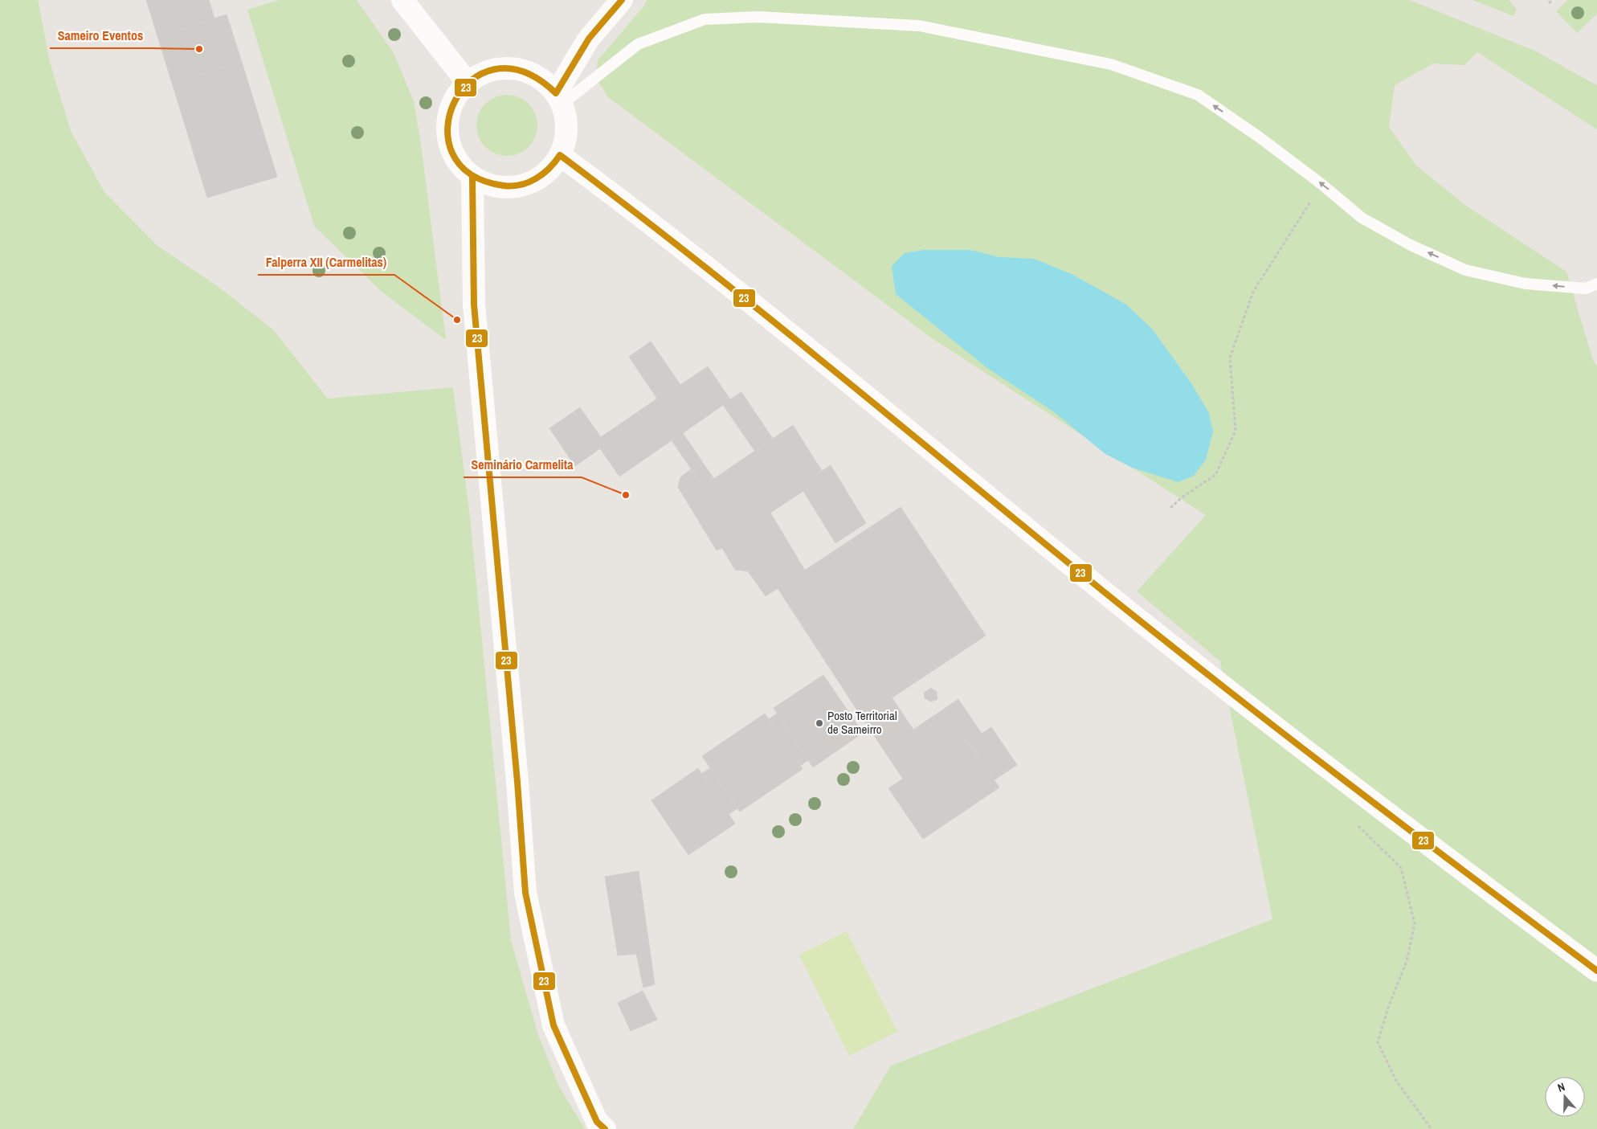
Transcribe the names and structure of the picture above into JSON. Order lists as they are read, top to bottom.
{
  "places": [
    "Sameiro Eventos",
    "Falperra XII (Carmelitas)",
    "Seminário Carmelita",
    "Posto Territorial de Sameirro"
  ],
  "lines": ["transit line 23"],
  "north": "top"
}
